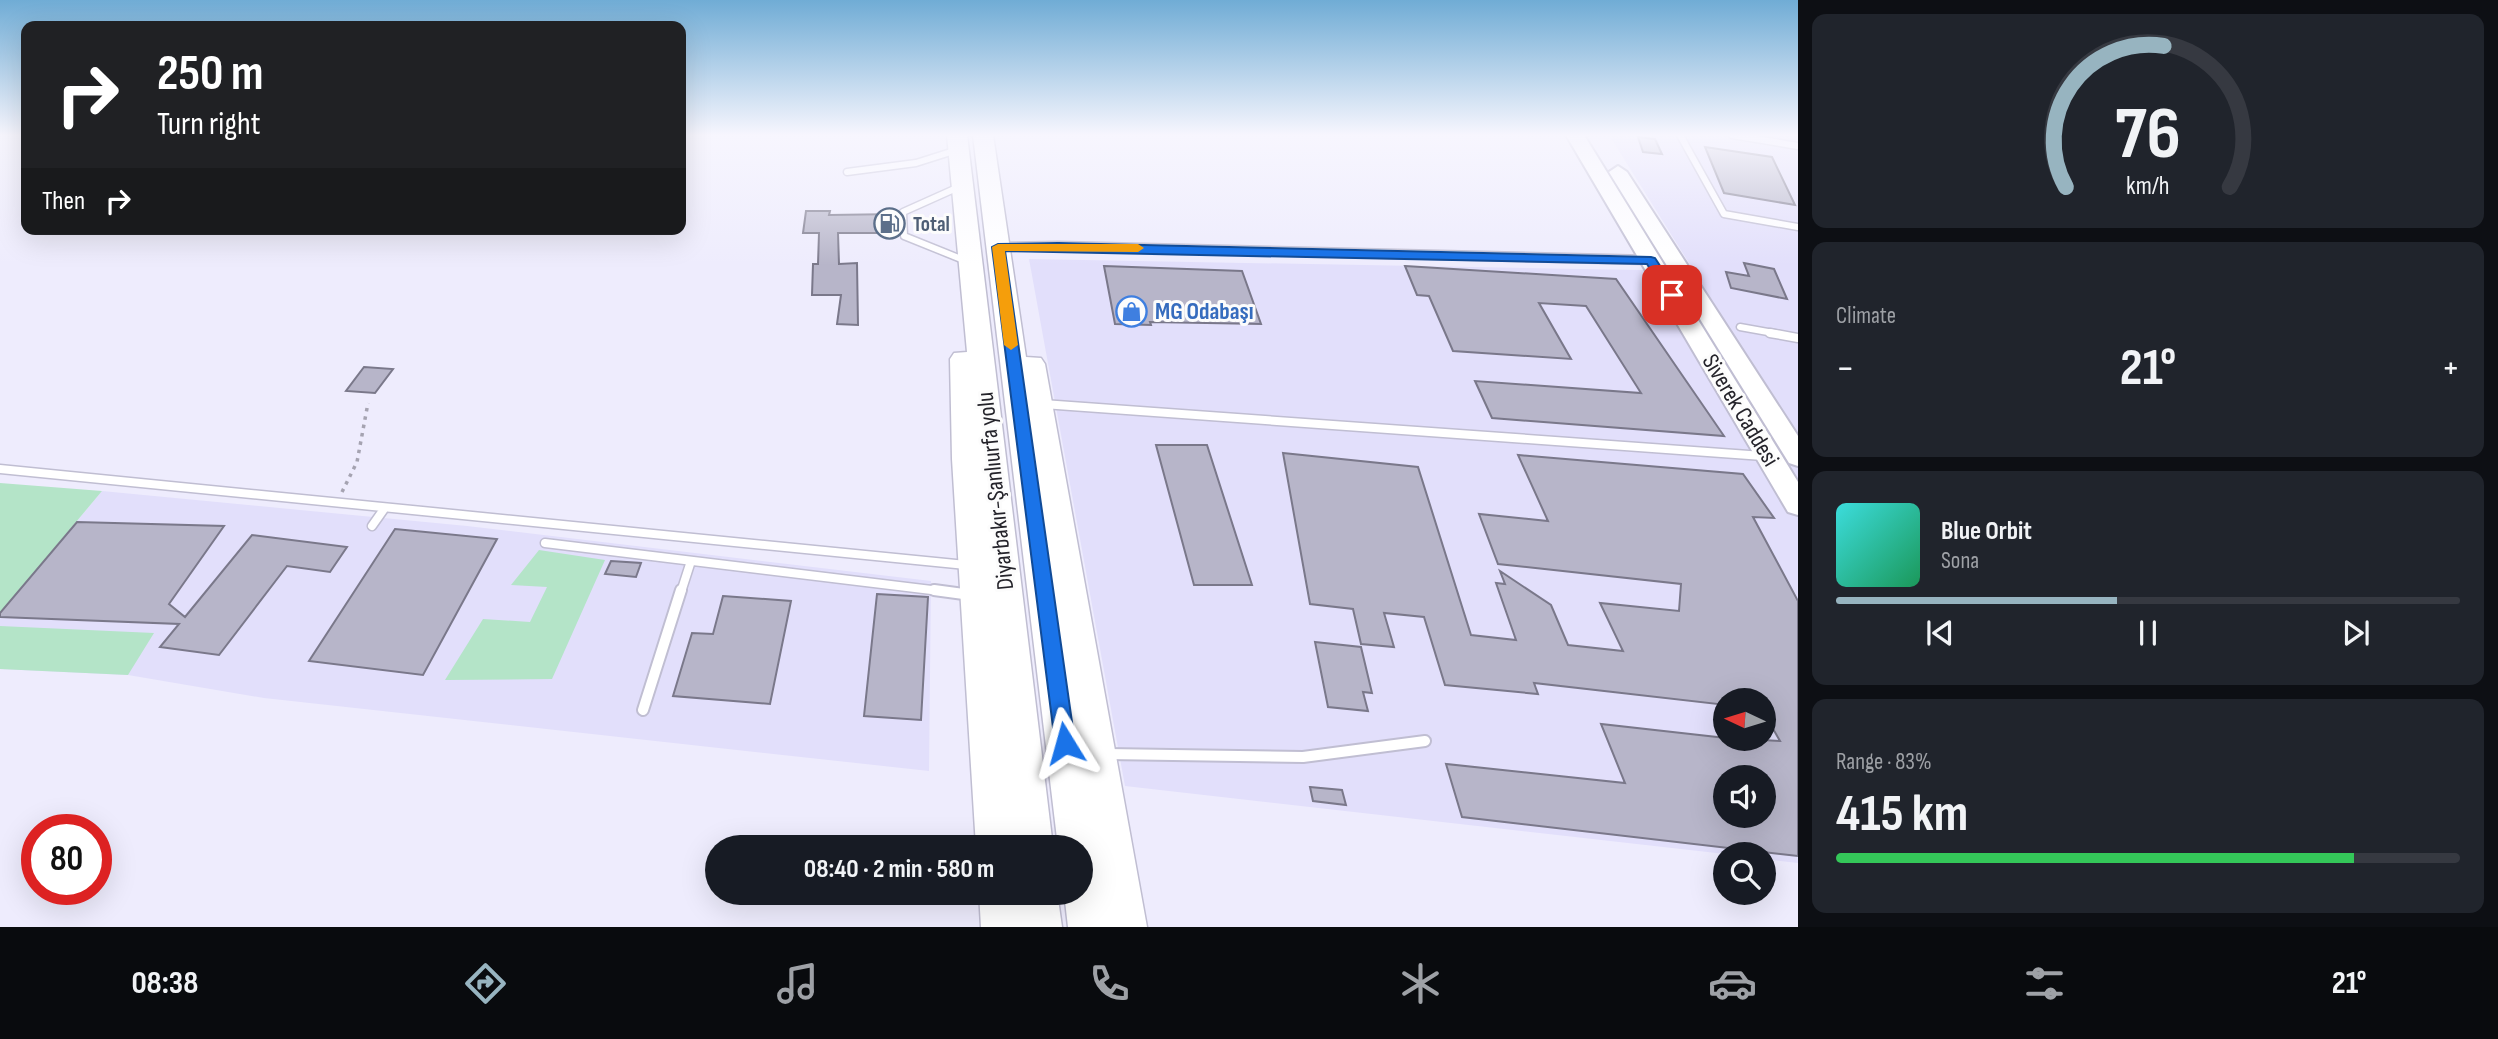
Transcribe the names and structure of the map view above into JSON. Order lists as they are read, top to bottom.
{
  "streets": {
    "highway": ["Diyarbakır-Şanlıurfa yolu"],
    "main road": ["Siverek Caddesi"]
  },
  "places": {
    "fuel station": ["Total"],
    "shop": ["MG Odabaşı"]
  },
  "north": "left",
  "page": {
    "turn": ["250 m", "Turn right"],
    "then": "Then",
    "tile": [
      "Climate",
      ["Range · 83%", "415 km"]
    ],
    "heat": ["−", "21°", "+"],
    "song": ["Blue Orbit", "Sona"],
    "limit": "80",
    "trip": "08:40 · 2 min · 580 m",
    "tabs": ["08:38", "21°"],
    "gauge": ["76", "km/h"]
  }
}
